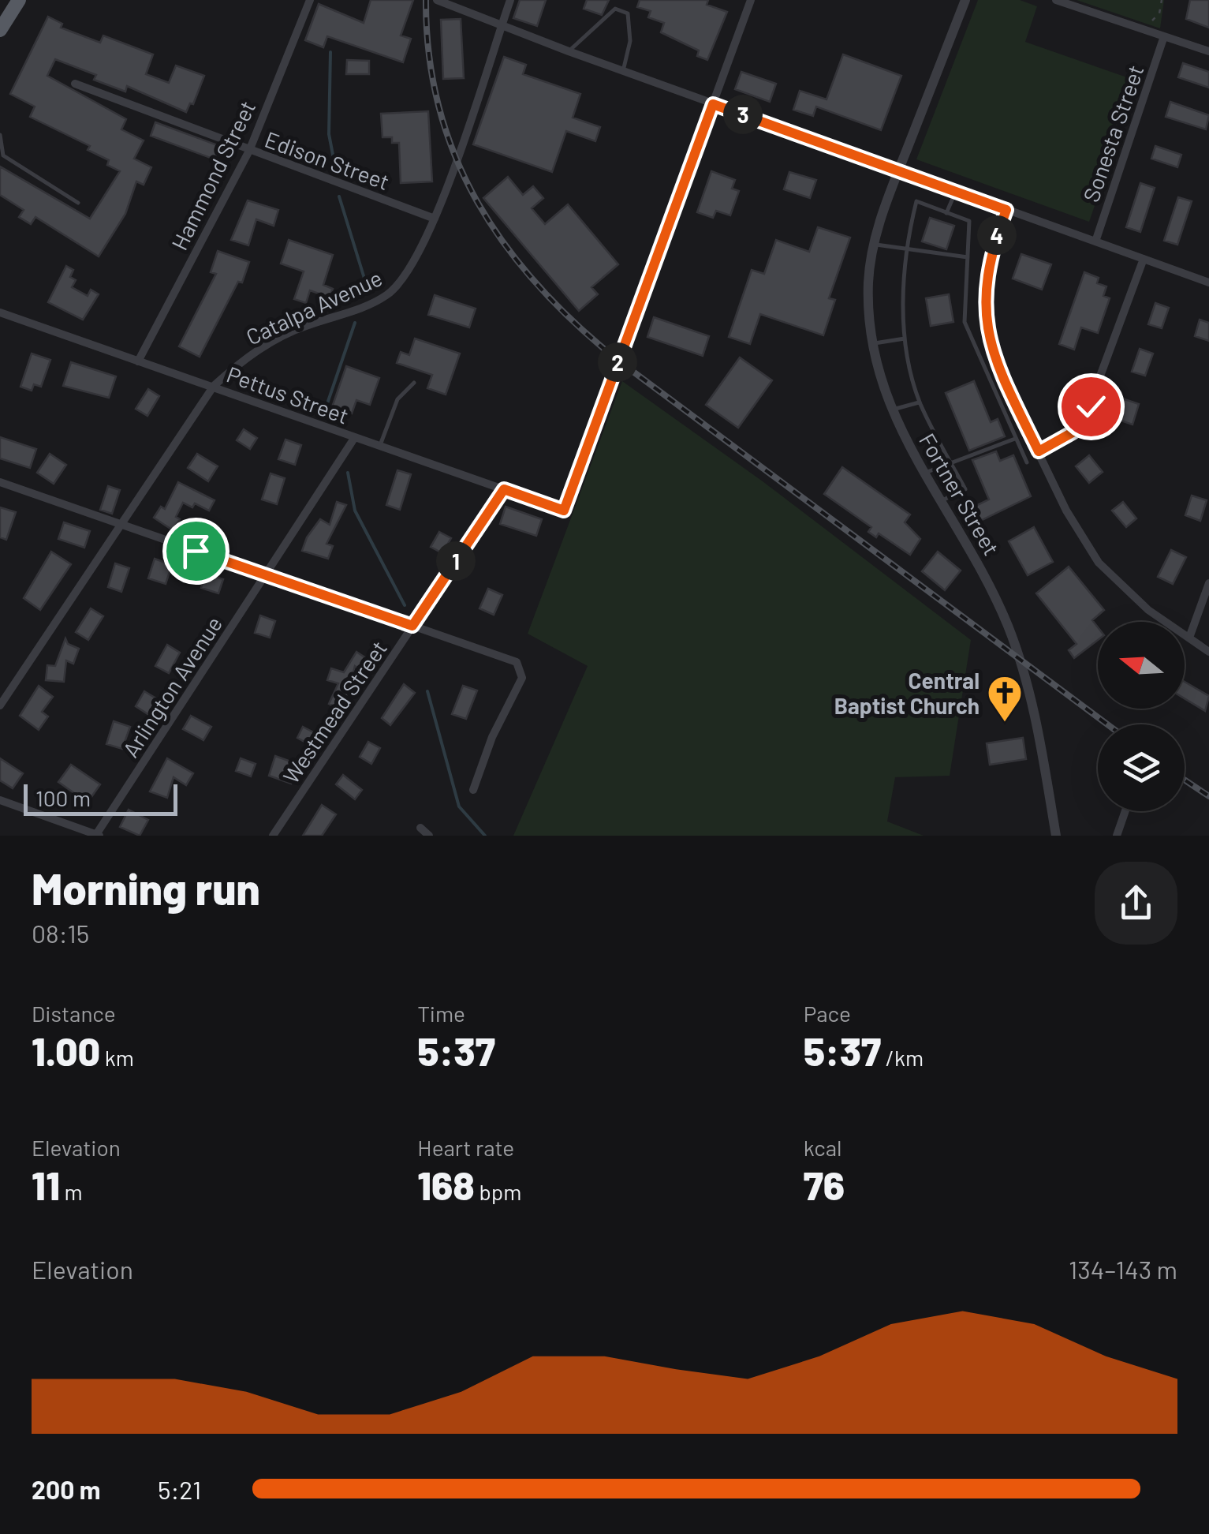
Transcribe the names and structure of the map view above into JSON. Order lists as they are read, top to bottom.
{
  "streets": {
    "street": [
      "Sonesta Street",
      "Edison Street",
      "Hammond Street",
      "Catalpa Avenue",
      "Pettus Street",
      "Fortner Street",
      "Arlington Avenue",
      "Westmead Street"
    ]
  },
  "crossings": [
    ["Edison Street", "Hammond Street"],
    ["Edison Street", "Catalpa Avenue"],
    ["Hammond Street", "Pettus Street"],
    ["Catalpa Avenue", "Pettus Street"],
    ["Pettus Street", "Arlington Avenue"],
    ["Pettus Street", "Westmead Street"]
  ],
  "places": {
    "church": ["Central Baptist Church"]
  },
  "scale_bar": "100 m",
  "north": "left",
  "page": {
    "pins": [
      "3",
      "4",
      "2",
      "1"
    ],
    "scale": "100 m",
    "heading": ["Morning run", "08:15"],
    "stats": [
      ["Distance", "1.00 km"],
      ["Time", "5:37"],
      ["Pace", "5:37 /km"],
      ["Elevation", "11 m"],
      ["Heart rate", "168 bpm"],
      ["kcal", "76"]
    ],
    "chart": ["Elevation", "134–143 m"],
    "list": [
      {
        "name": "200 m",
        "note": "5:21"
      }
    ]
  }
}
